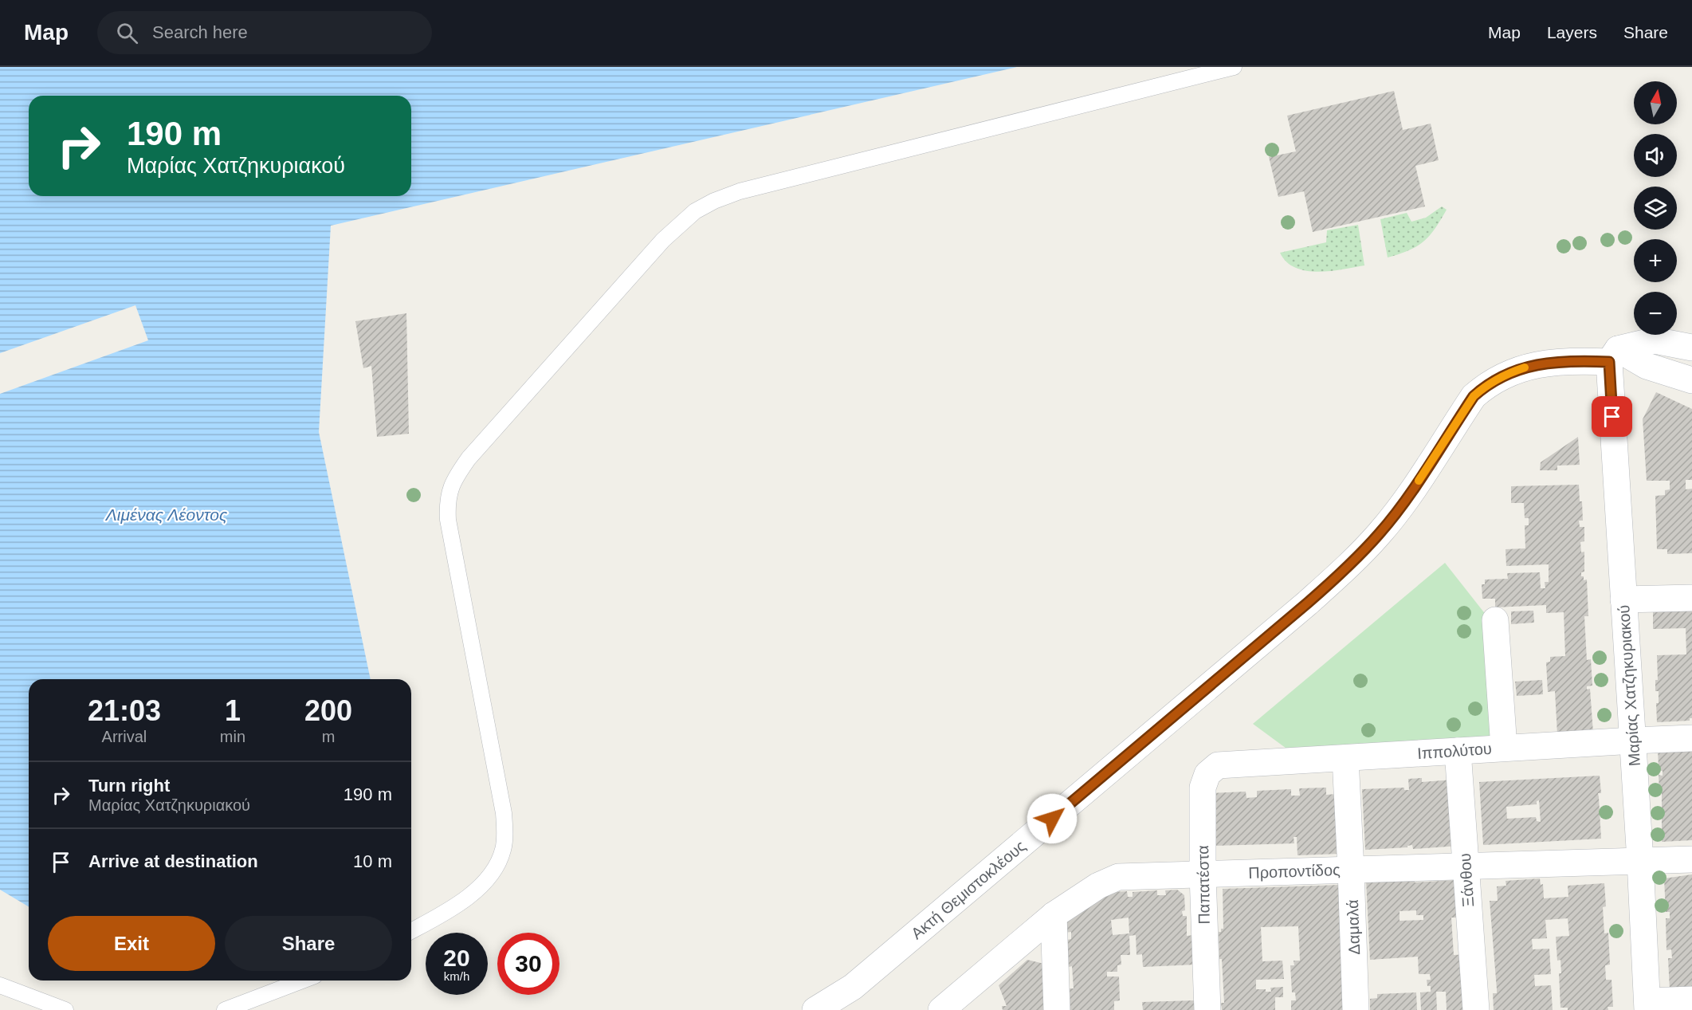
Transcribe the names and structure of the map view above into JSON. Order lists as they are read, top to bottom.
{
  "streets": {
    "street": [
      "Μαρίας Χατζηκυριακού",
      "Ιππολύτου",
      "Προποντίδος",
      "Ξάνθου",
      "Παπατέστα",
      "Ακτή Θεμιστοκλέους",
      "Δαμαλά"
    ]
  },
  "crossings": [
    ["Μαρίας Χατζηκυριακού", "Ιππολύτου"],
    ["Μαρίας Χατζηκυριακού", "Προποντίδος"],
    ["Μαρίας Χατζηκυριακού", "Ακτή Θεμιστοκλέους"],
    ["Ιππολύτου", "Ξάνθου"],
    ["Ιππολύτου", "Παπατέστα"],
    ["Ιππολύτου", "Δαμαλά"],
    ["Προποντίδος", "Ξάνθου"],
    ["Προποντίδος", "Παπατέστα"],
    ["Προποντίδος", "Δαμαλά"]
  ],
  "water": ["Λιμένας Λέοντος"],
  "north": "top",
  "page": {
    "header": "Map",
    "search": "Search here",
    "nav": ["Map", "Layers", "Share"],
    "map_buttons": ["+", "−"],
    "turn": ["190 m", "Μαρίας Χατζηκυριακού"],
    "eta": [
      "21:03",
      "Arrival",
      "1",
      "min",
      "200",
      "m"
    ],
    "list": [
      {
        "name": "Turn right",
        "note": "Μαρίας Χατζηκυριακού",
        "value": "190 m"
      },
      {
        "name": "Arrive at destination",
        "value": "10 m"
      }
    ],
    "buttons": ["Exit", "Share"],
    "speed": "20 km/h",
    "limit": "30"
  }
}
